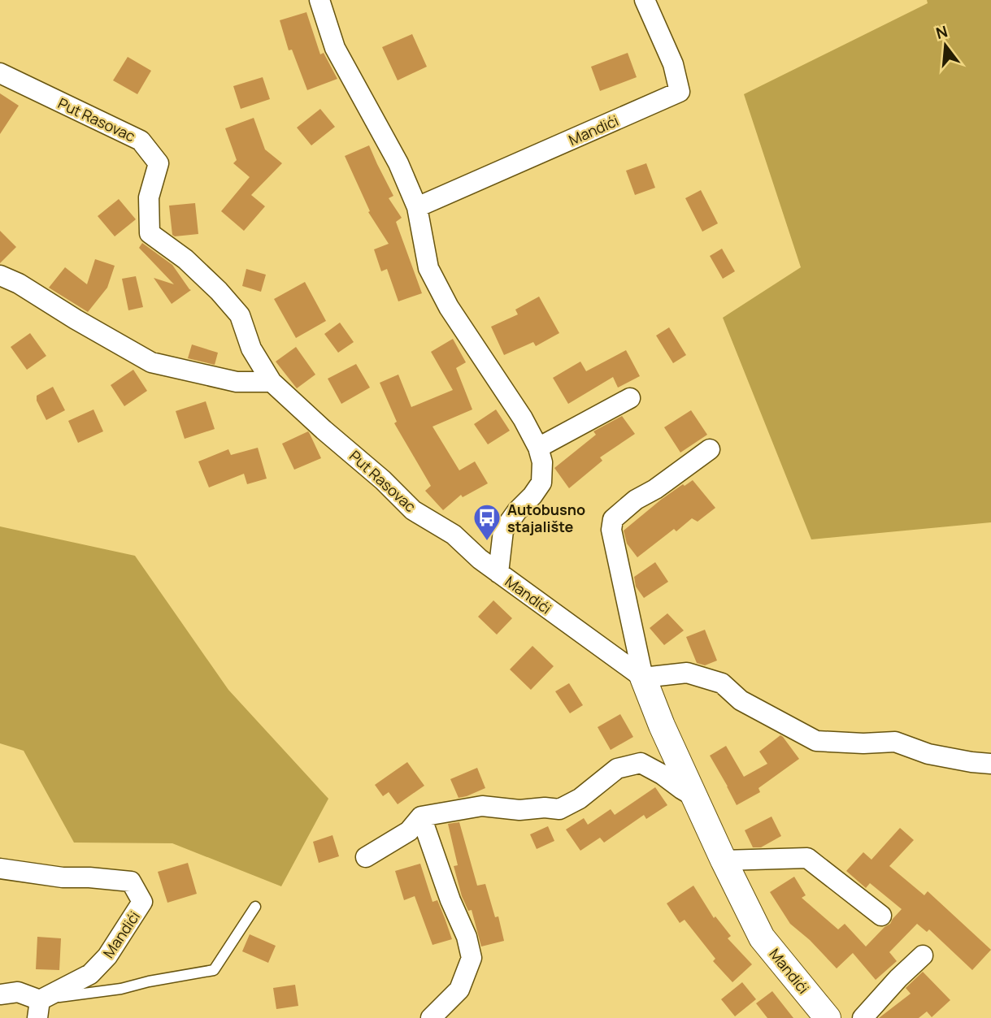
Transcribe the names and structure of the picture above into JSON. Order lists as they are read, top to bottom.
{
  "streets": {
    "street": ["Put Rasovac", "Mandići"]
  },
  "crossings": [
    ["Put Rasovac", "Mandići"]
  ],
  "places": {
    "bus stop": ["Autobusno stajalište"]
  },
  "north": "top"
}
